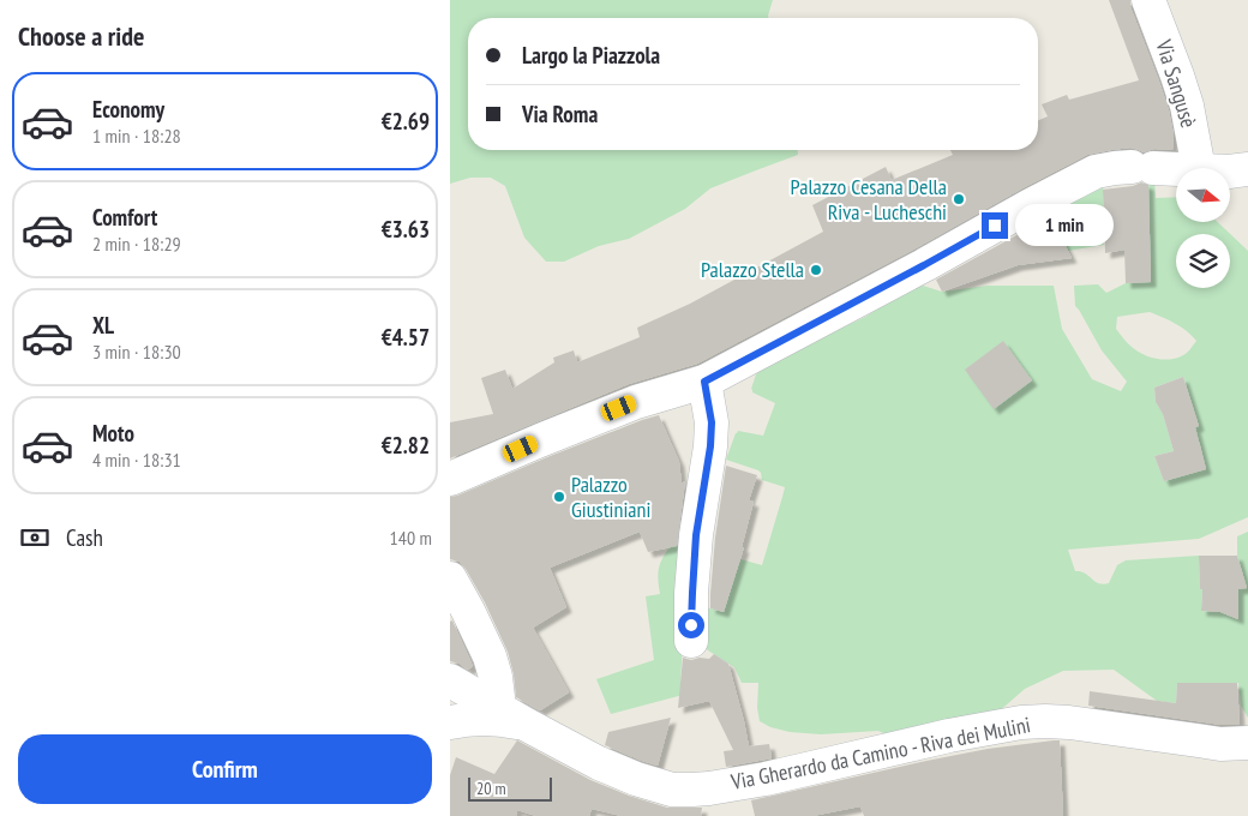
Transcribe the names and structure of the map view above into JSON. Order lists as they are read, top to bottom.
{
  "streets": {
    "street": ["Via Sangusè", "Via Gherardo da Camino - Riva dei Mulini"]
  },
  "places": ["Palazzo Cesana Della Riva - Lucheschi", "Palazzo Stella", "Palazzo Giustiniani"],
  "scale_bar": "20 m",
  "north": "right",
  "page": {
    "heading": "Choose a ride",
    "banner": ["Largo la Piazzola", "Via Roma"],
    "list": [
      {
        "name": "Economy",
        "note": "1 min · 18:28",
        "value": "€2.69"
      },
      {
        "name": "Comfort",
        "note": "2 min · 18:29",
        "value": "€3.63"
      },
      {
        "name": "XL",
        "note": "3 min · 18:30",
        "value": "€4.57"
      },
      {
        "name": "Moto",
        "note": "4 min · 18:31",
        "value": "€2.82"
      }
    ],
    "bubble": "1 min",
    "pay": ["Cash", "140 m"],
    "buttons": "Confirm",
    "scale": "20 m"
  }
}
